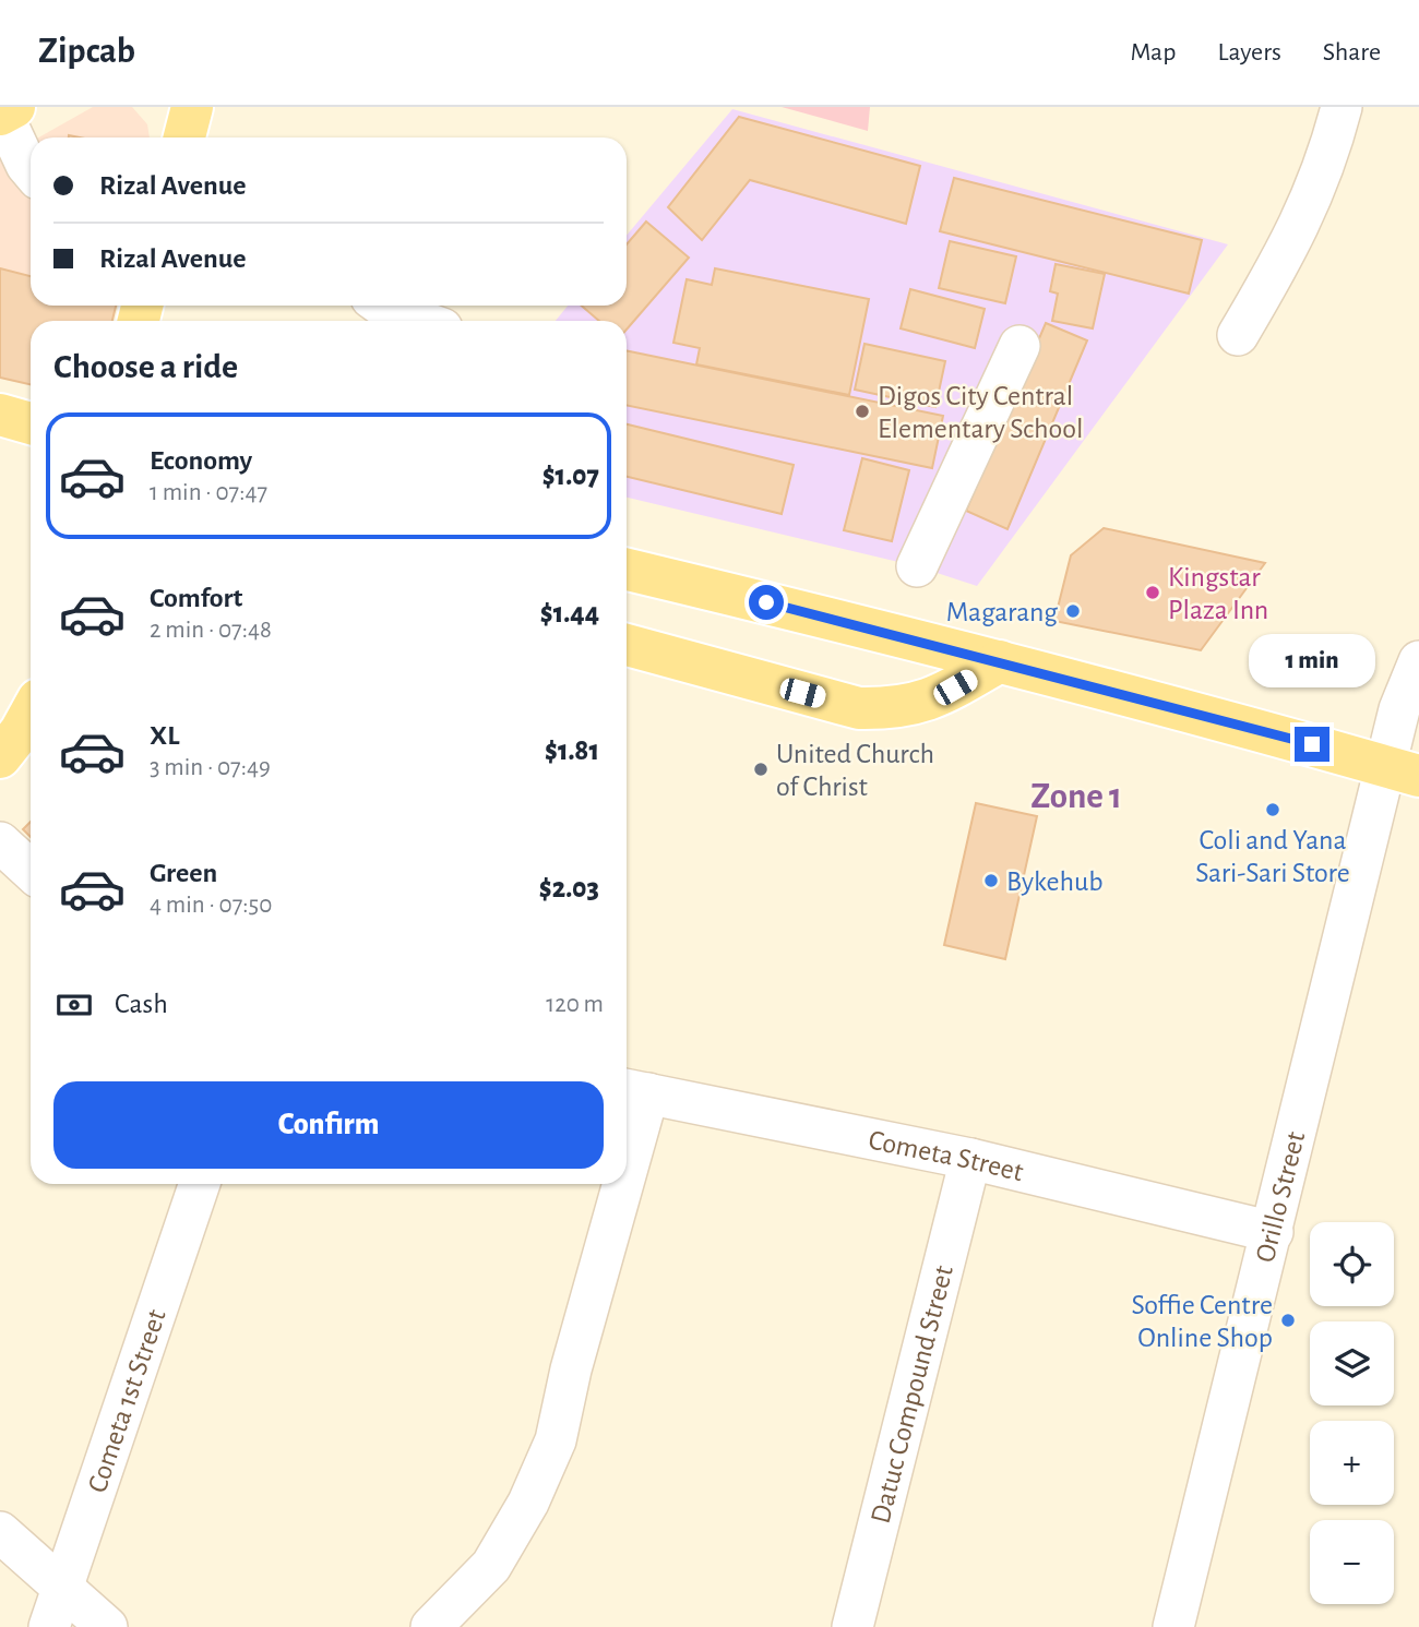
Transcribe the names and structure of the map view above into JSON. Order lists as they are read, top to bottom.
{
  "streets": {
    "street": [
      "Cometa Street",
      "Orillo Street",
      "Datuc Compound Street",
      "Cometa 1st Street"
    ]
  },
  "crossings": [
    ["Cometa Street", "Orillo Street"],
    ["Cometa Street", "Datuc Compound Street"]
  ],
  "districts": ["Zone 1"],
  "places": [
    "Digos City Central Elementary School",
    "Kingstar Plaza Inn",
    "Magarang",
    "United Church of Christ",
    "Coli and Yana Sari-Sari Store",
    "Bykehub",
    "Soffie Centre Online Shop"
  ],
  "page": {
    "header": "Zipcab",
    "nav": ["Map", "Layers", "Share"],
    "banner": ["Rizal Avenue", "Rizal Avenue"],
    "heading": "Choose a ride",
    "list": [
      {
        "name": "Economy",
        "note": "1 min · 07:47",
        "value": "$1.07"
      },
      {
        "name": "Comfort",
        "note": "2 min · 07:48",
        "value": "$1.44"
      },
      {
        "name": "XL",
        "note": "3 min · 07:49",
        "value": "$1.81"
      },
      {
        "name": "Green",
        "note": "4 min · 07:50",
        "value": "$2.03"
      }
    ],
    "bubble": "1 min",
    "pay": ["Cash", "120 m"],
    "buttons": "Confirm",
    "map_buttons": ["+", "−"]
  }
}
